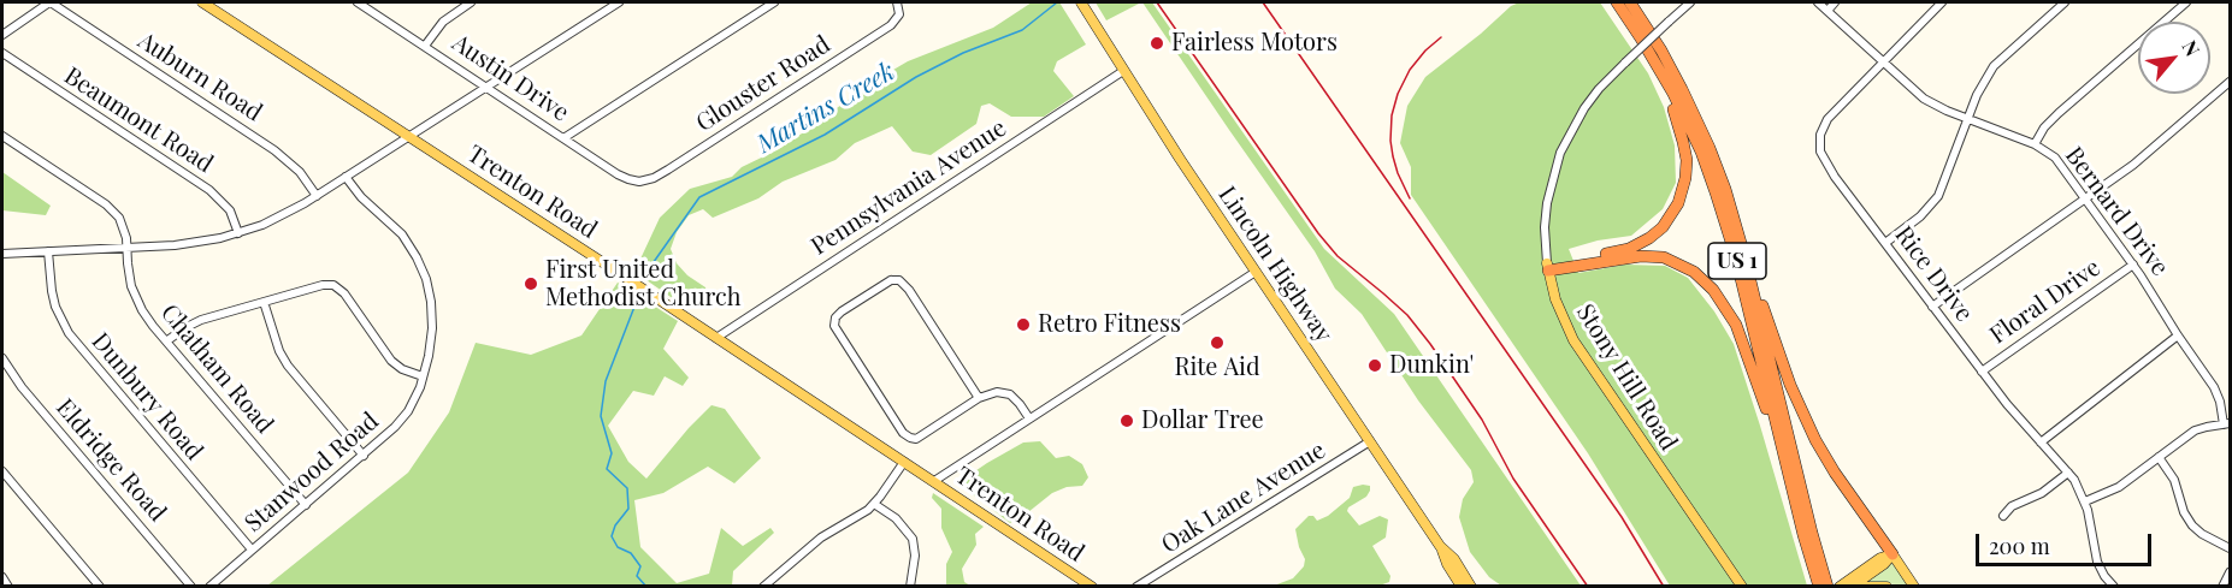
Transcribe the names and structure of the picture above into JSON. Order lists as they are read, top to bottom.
{
  "streets": {
    "highway": ["US 1"],
    "main road": ["Trenton Road", "Lincoln Highway", "Stony Hill Road"],
    "street": [
      "Auburn Road",
      "Austin Drive",
      "Glouster Road",
      "Beaumont Road",
      "Pennsylvania Avenue",
      "Bernard Drive",
      "Rice Drive",
      "Floral Drive",
      "Chatham Road",
      "Dunbury Road",
      "Eldridge Road",
      "Stanwood Road",
      "Oak Lane Avenue"
    ]
  },
  "crossings": [
    ["Austin Drive", "Glouster Road"],
    ["Pennsylvania Avenue", "Trenton Road"],
    ["Pennsylvania Avenue", "Lincoln Highway"],
    ["Bernard Drive", "Rice Drive"],
    ["Bernard Drive", "Floral Drive"],
    ["Lincoln Highway", "Oak Lane Avenue"],
    ["Rice Drive", "Floral Drive"],
    ["Chatham Road", "Stanwood Road"],
    ["Dunbury Road", "Stanwood Road"]
  ],
  "water": ["Martins Creek"],
  "places": [
    "Fairless Motors",
    "First United Methodist Church",
    "Retro Fitness",
    "Rite Aid",
    "Dunkin'",
    "Dollar Tree"
  ],
  "scale_bar": "200 m",
  "north": "top right"
}
